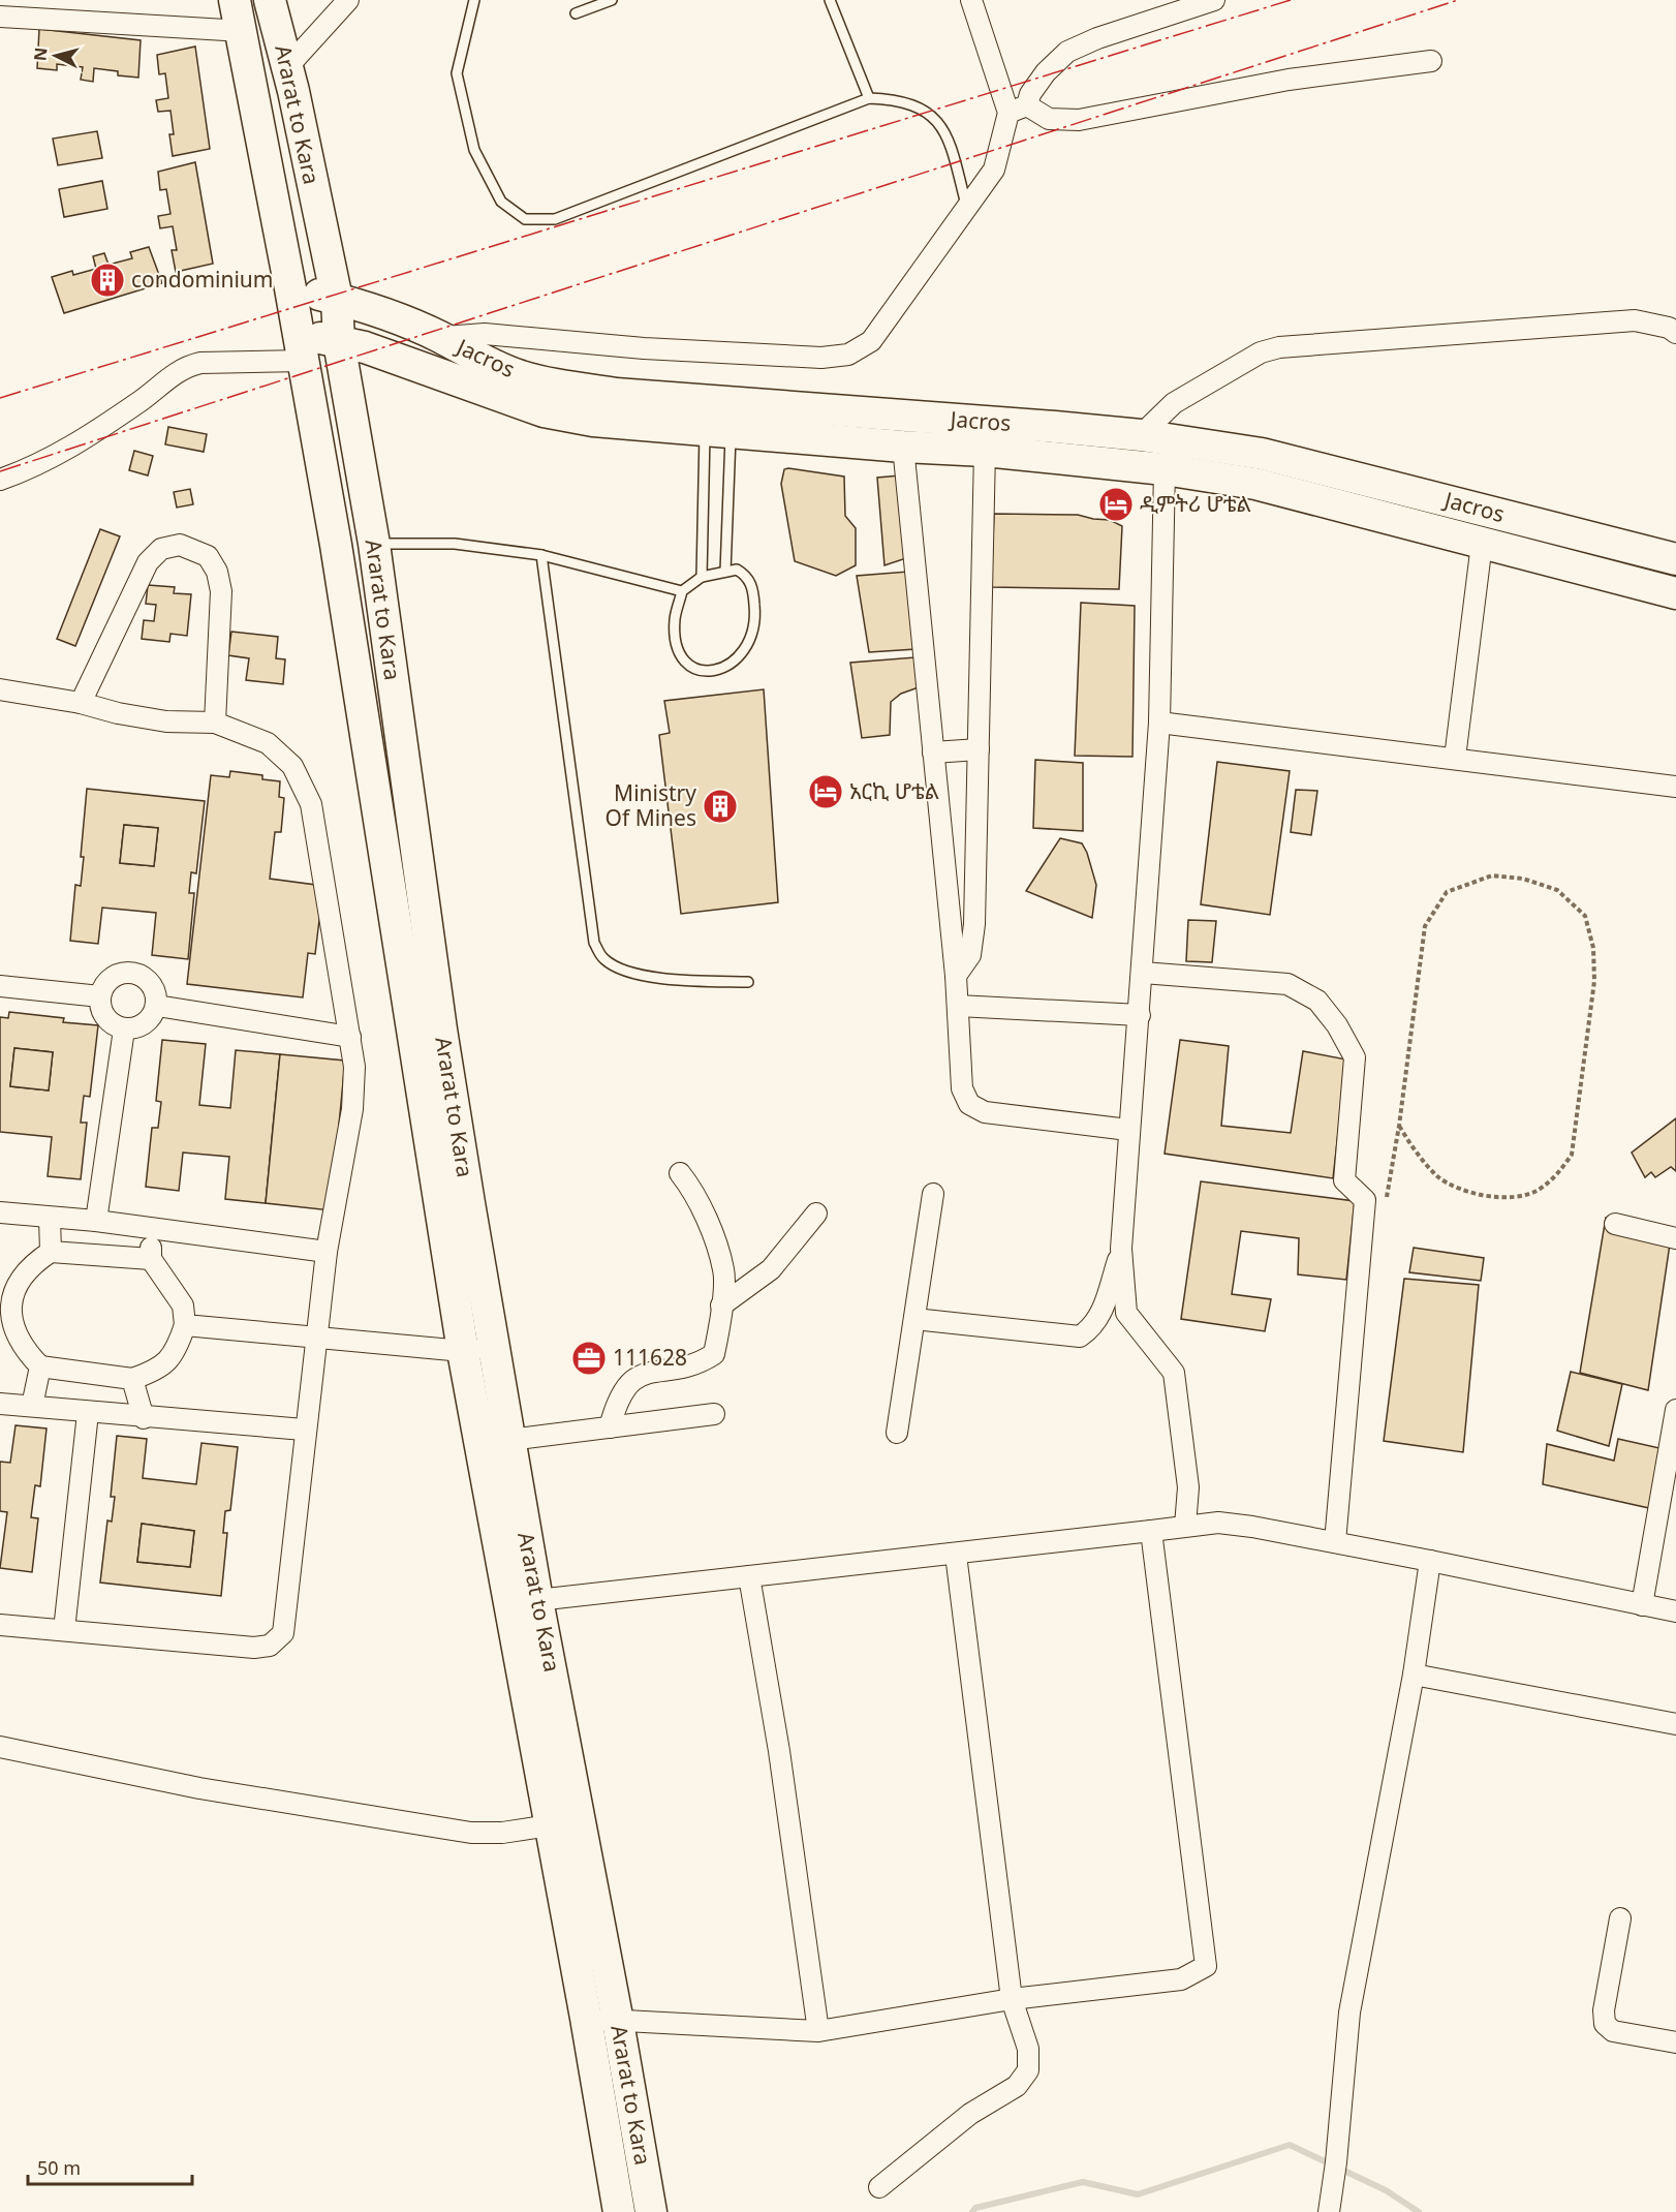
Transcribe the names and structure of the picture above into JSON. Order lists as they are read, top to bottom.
{
  "streets": {
    "main road": ["Ararat to Kara", "Jacros"]
  },
  "crossings": [
    ["Ararat to Kara", "Jacros"]
  ],
  "places": {
    "building": ["condominium", "Ministry Of Mines"],
    "hotel": ["ዲምትሪ ሆቴል", "አርኪ ሆቴል"],
    "office": ["111628"]
  },
  "scale_bar": "50 m",
  "north": "left"
}
